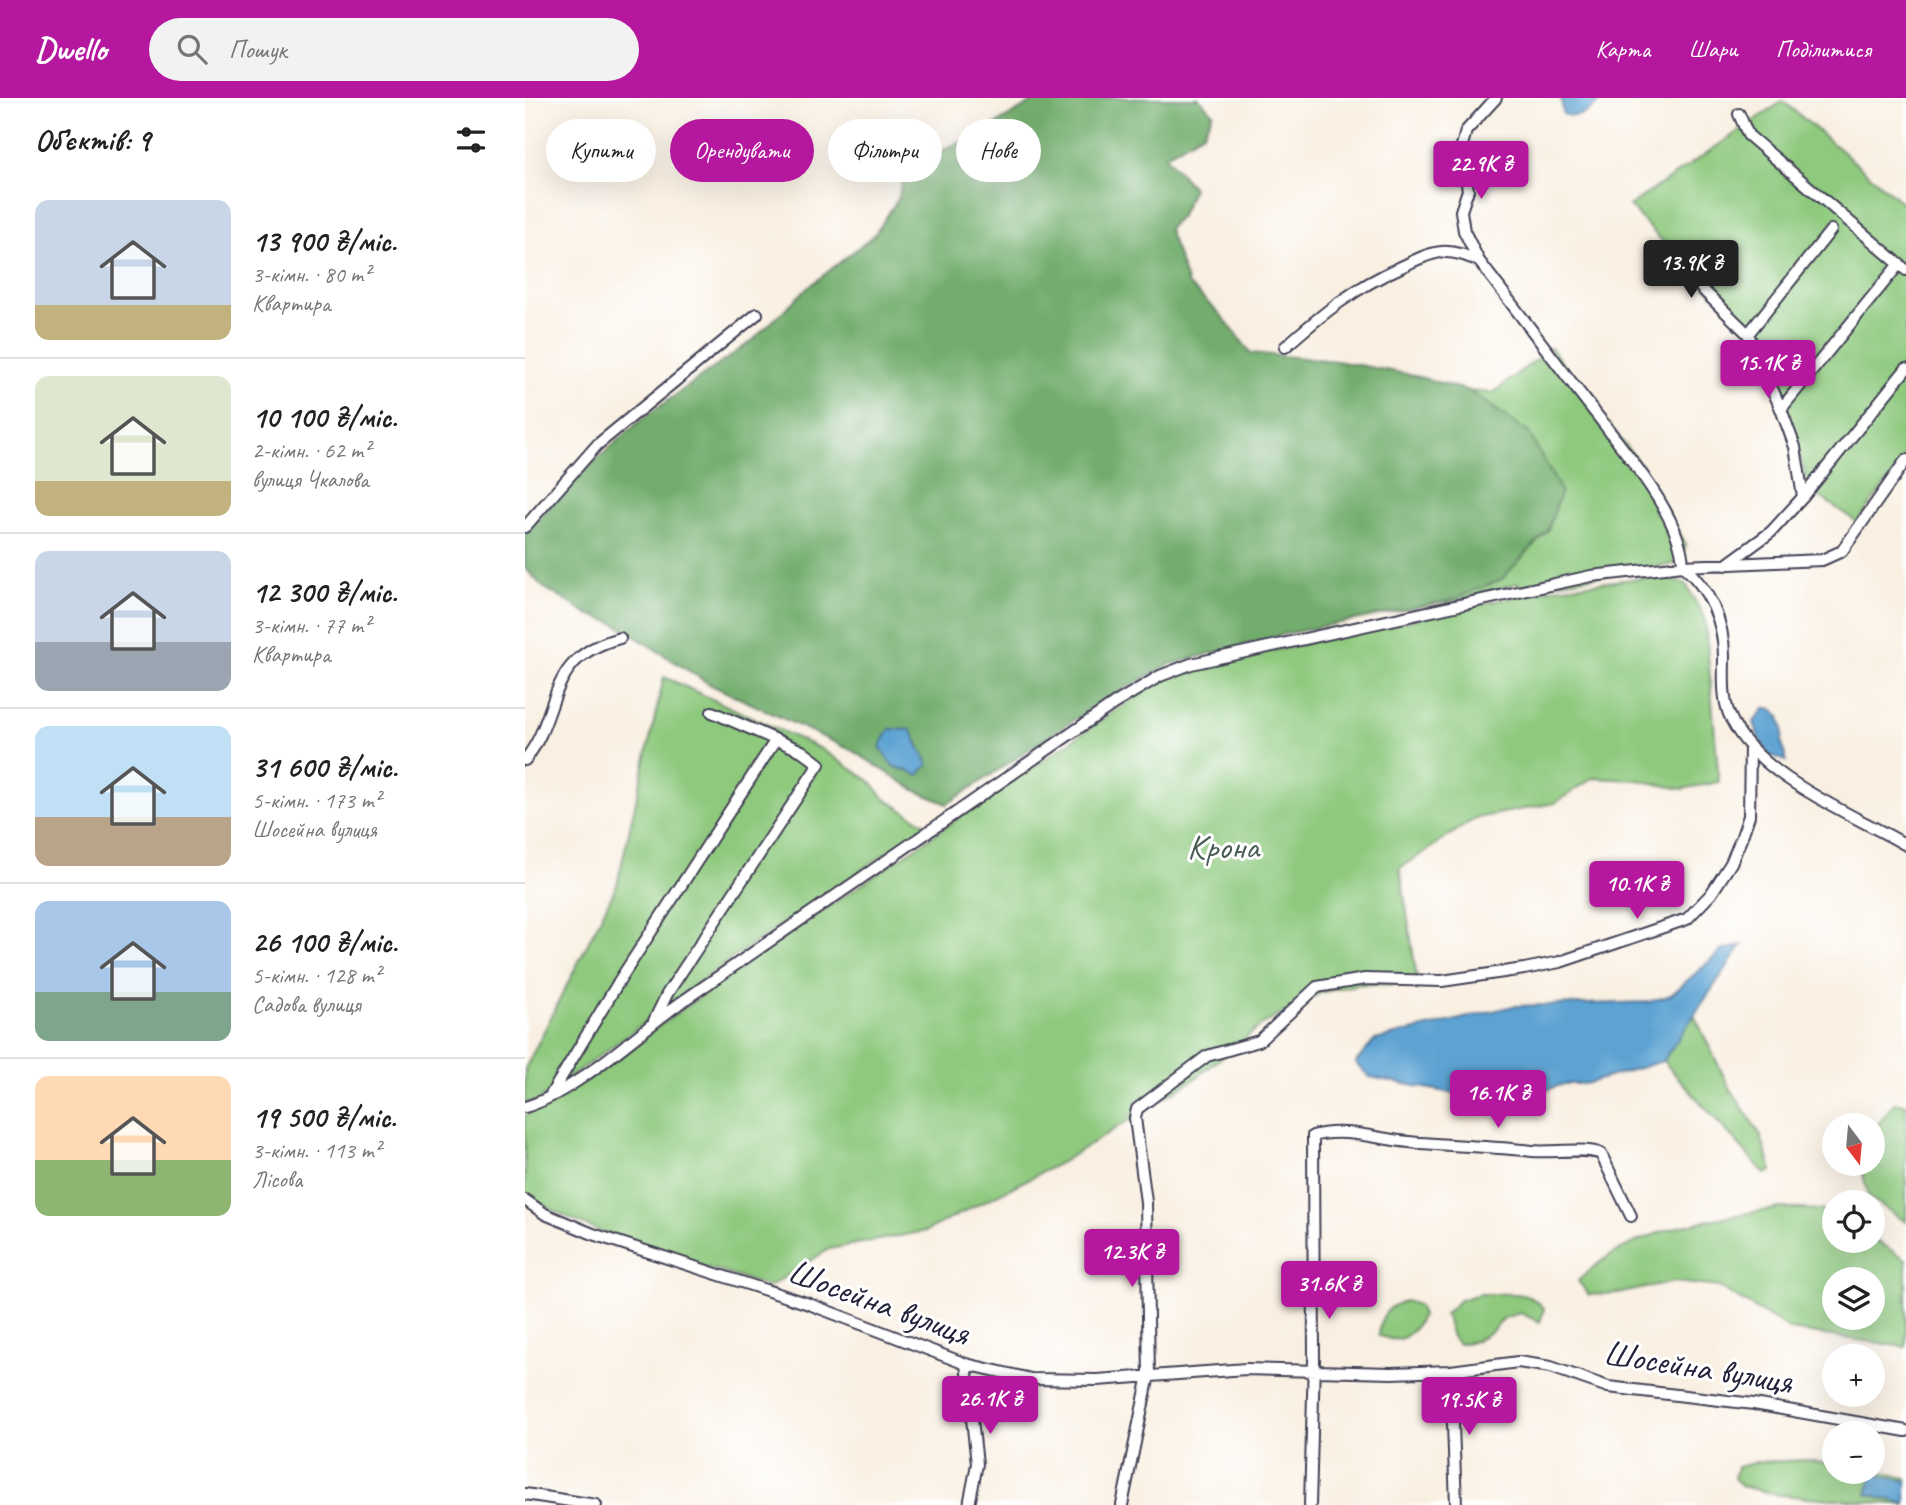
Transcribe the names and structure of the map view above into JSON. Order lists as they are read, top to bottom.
{
  "streets": {
    "street": ["Шосейна вулиця"]
  },
  "parks": ["Крона"],
  "north": "bottom",
  "page": {
    "header": "Dwello",
    "search": "Пошук",
    "nav": ["Карта", "Шари", "Поділитися"],
    "heading": "Об’єктів: 9",
    "chip": [
      "Купити",
      "Орендувати",
      "Фільтри",
      "Нове"
    ],
    "price": [
      "22.9K ₴",
      "13.9K ₴",
      "15.1K ₴",
      "10.1K ₴",
      "16.1K ₴",
      "12.3K ₴",
      "31.6K ₴",
      "26.1K ₴",
      "19.5K ₴"
    ],
    "list": [
      {
        "name": "13 900 ₴/міс.",
        "note": "3-кімн. · 80 m² · Квартира"
      },
      {
        "name": "10 100 ₴/міс.",
        "note": "2-кімн. · 62 m² · вулиця Чкалова"
      },
      {
        "name": "12 300 ₴/міс.",
        "note": "3-кімн. · 77 m² · Квартира"
      },
      {
        "name": "31 600 ₴/міс.",
        "note": "5-кімн. · 173 m² · Шосейна вулиця"
      },
      {
        "name": "26 100 ₴/міс.",
        "note": "5-кімн. · 128 m² · Садова вулиця"
      },
      {
        "name": "19 500 ₴/міс.",
        "note": "3-кімн. · 113 m² · Лісова"
      }
    ],
    "map_buttons": ["+", "−"]
  }
}
